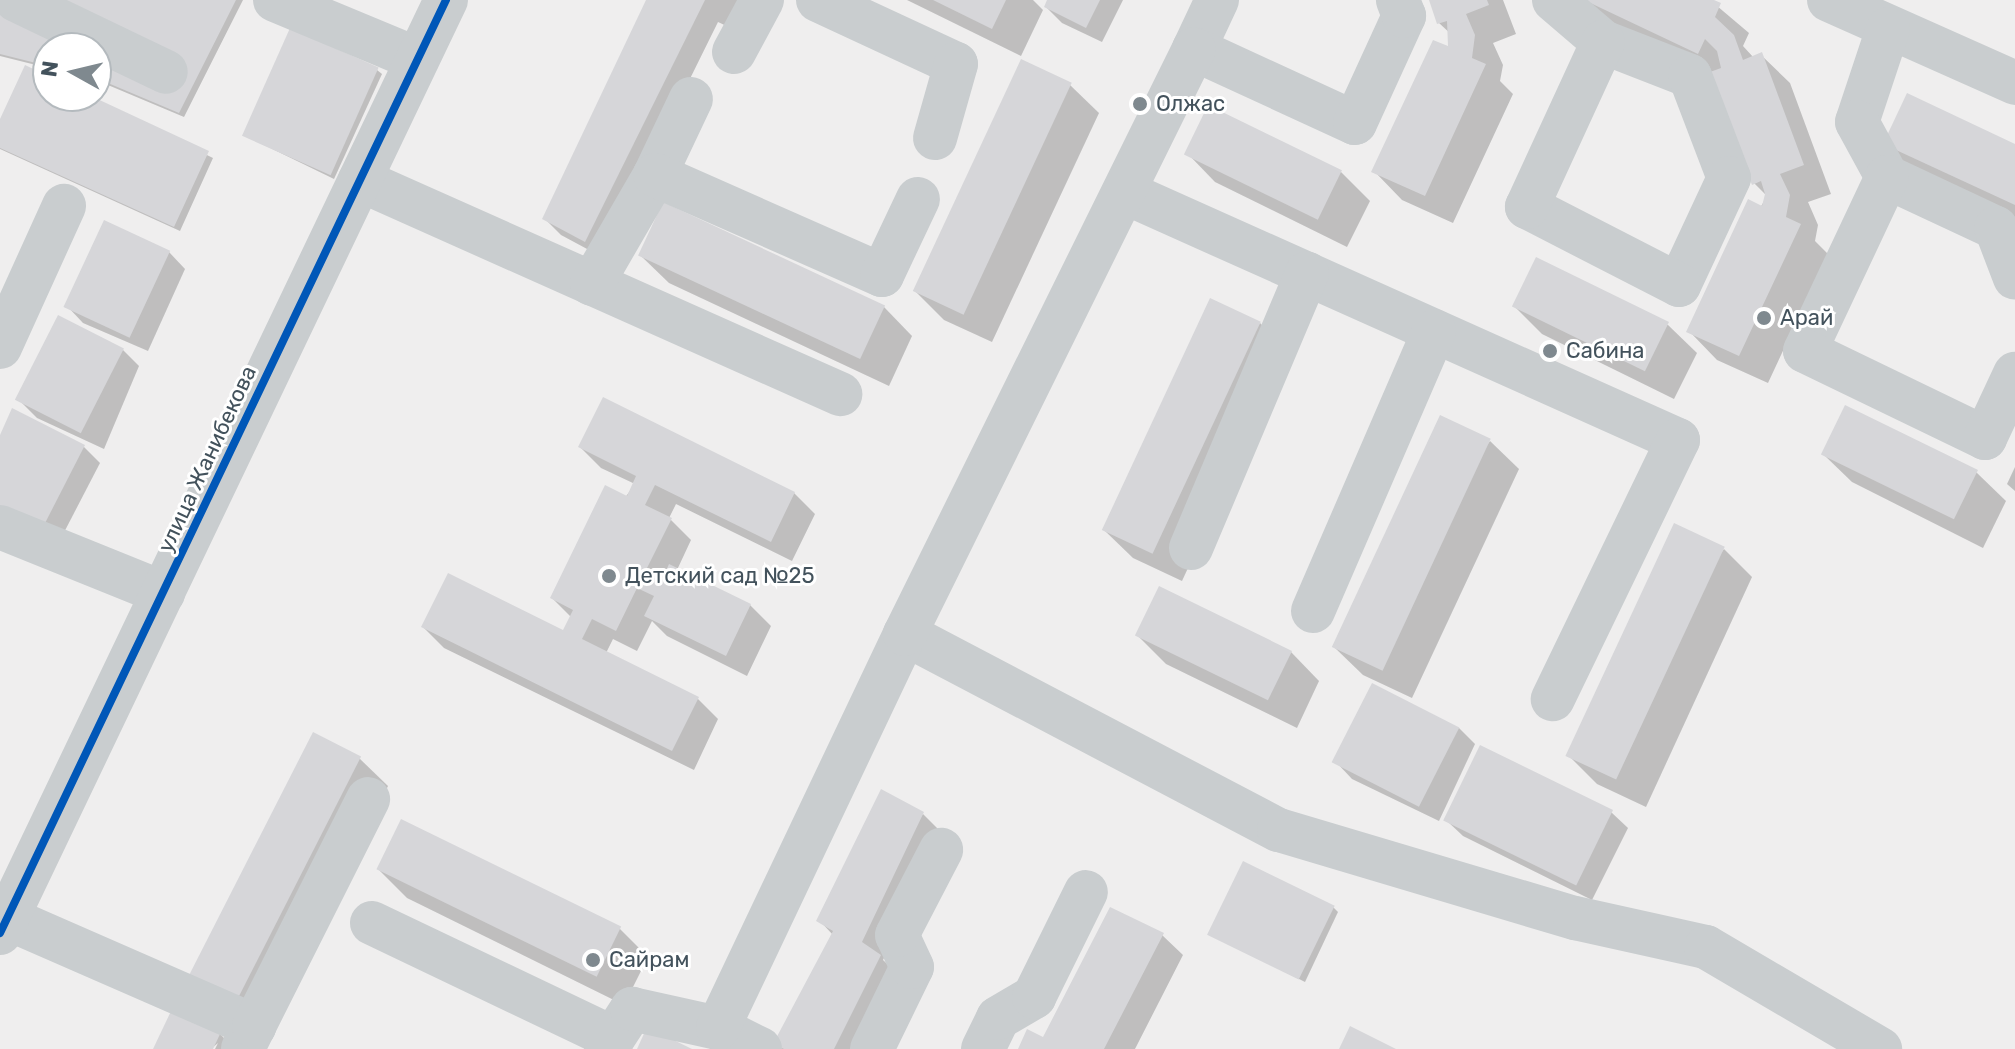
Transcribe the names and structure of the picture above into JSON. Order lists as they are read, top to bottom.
{
  "streets": {
    "street": ["улица Жанибекова"]
  },
  "places": [
    "Олжас",
    "Арай",
    "Сабина",
    "Детский сад №25",
    "Сайрам"
  ],
  "north": "left"
}
